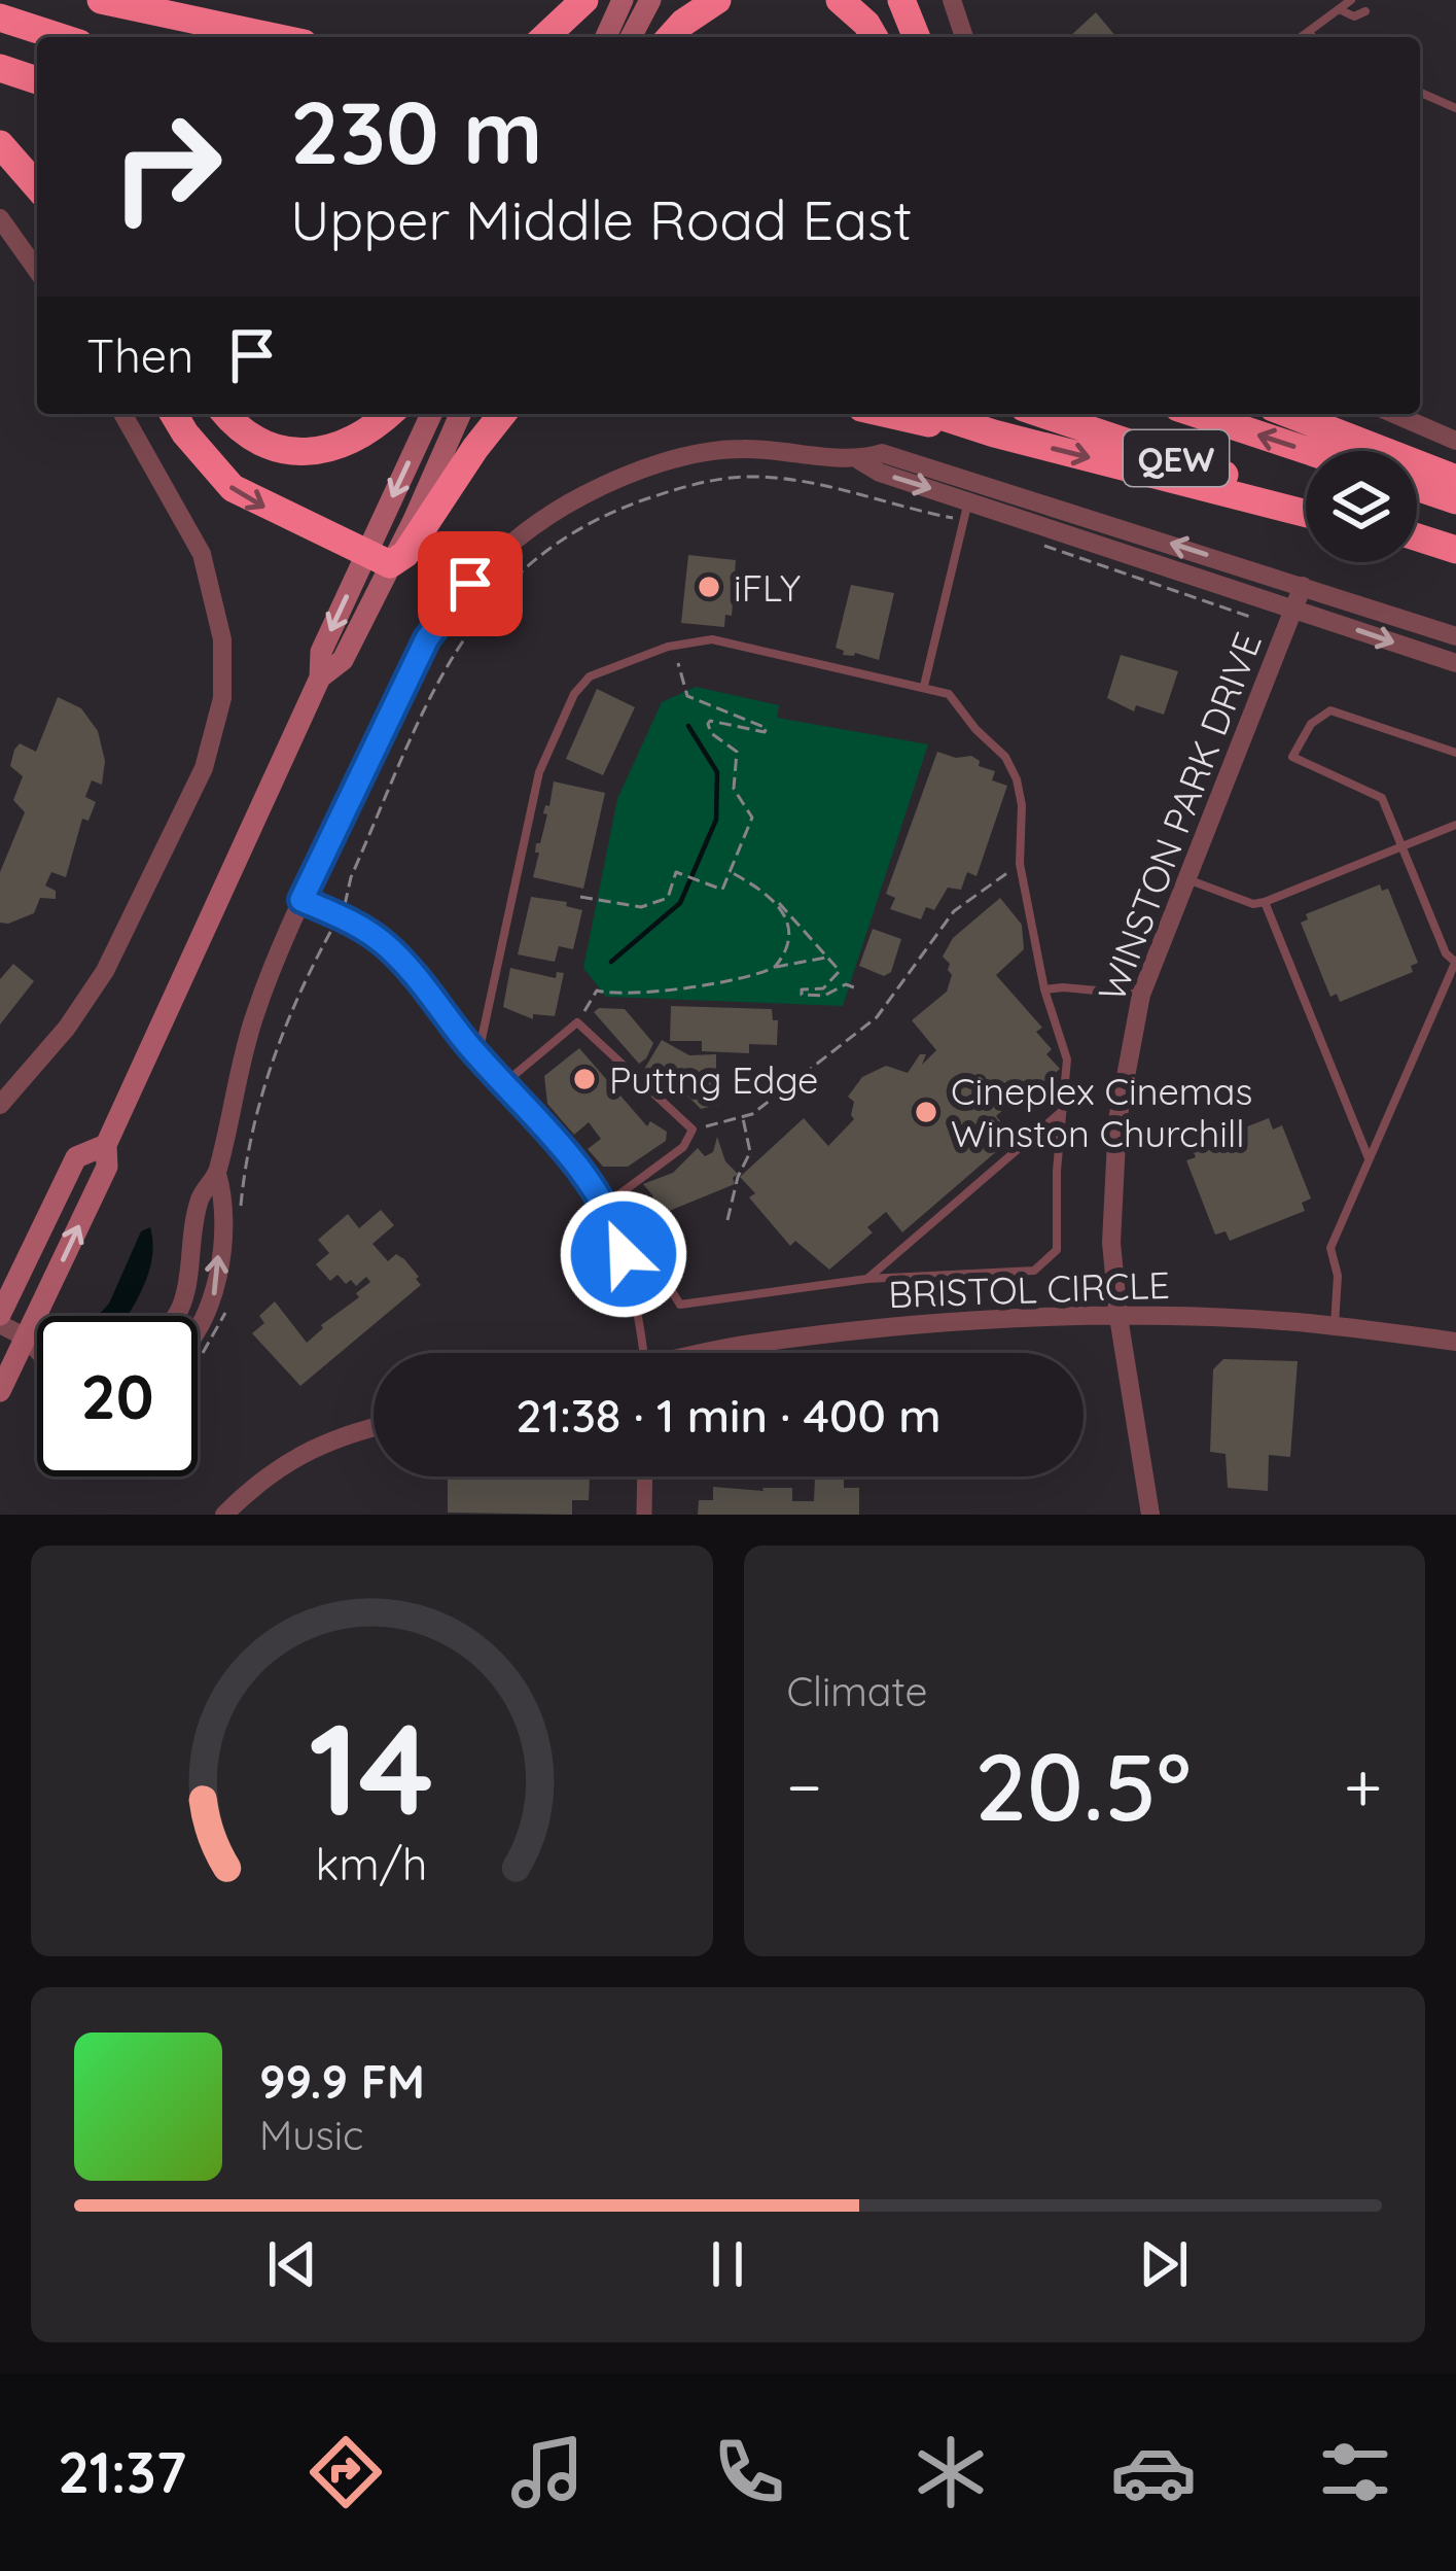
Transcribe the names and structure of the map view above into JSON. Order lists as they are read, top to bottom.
{
  "streets": {
    "highway": ["QEW"],
    "street": ["WINSTON PARK DRIVE", "BRISTOL CIRCLE"]
  },
  "crossings": [
    ["WINSTON PARK DRIVE", "BRISTOL CIRCLE"]
  ],
  "places": ["iFLY", "Puttng Edge", "Cineplex Cinemas Winston Churchill"],
  "page": {
    "turn": ["230 m", "Upper Middle Road East"],
    "then": "Then",
    "limit": "20",
    "trip": "21:38 · 1 min · 400 m",
    "tile": "Climate",
    "heat": ["−", "20.5°", "+"],
    "song": ["99.9 FM", "Music"],
    "tabs": "21:37",
    "gauge": ["14", "km/h"]
  }
}
